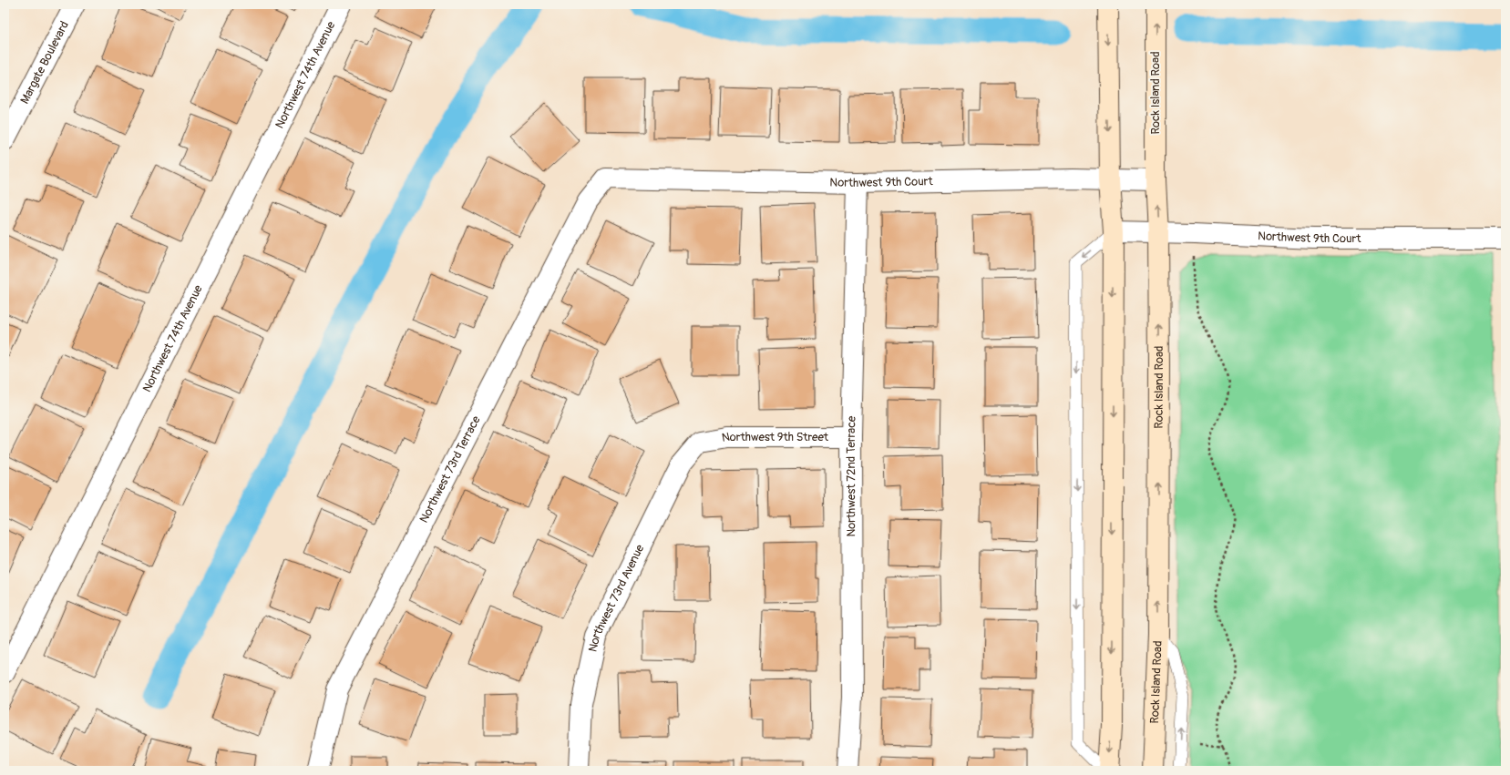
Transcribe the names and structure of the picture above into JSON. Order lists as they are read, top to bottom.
{
  "streets": {
    "main road": ["Rock Island Road"],
    "street": [
      "Margate Boulevard",
      "Northwest 74th Avenue",
      "Northwest 9th Court",
      "Northwest 9th Street",
      "Northwest 73rd Terrace",
      "Northwest 72nd Terrace",
      "Northwest 73rd Avenue"
    ]
  },
  "crossings": [
    ["Rock Island Road", "Northwest 9th Court"],
    ["Northwest 9th Court", "Northwest 73rd Terrace"],
    ["Northwest 9th Court", "Northwest 72nd Terrace"],
    ["Northwest 9th Street", "Northwest 72nd Terrace"],
    ["Northwest 9th Street", "Northwest 73rd Avenue"]
  ]
}
